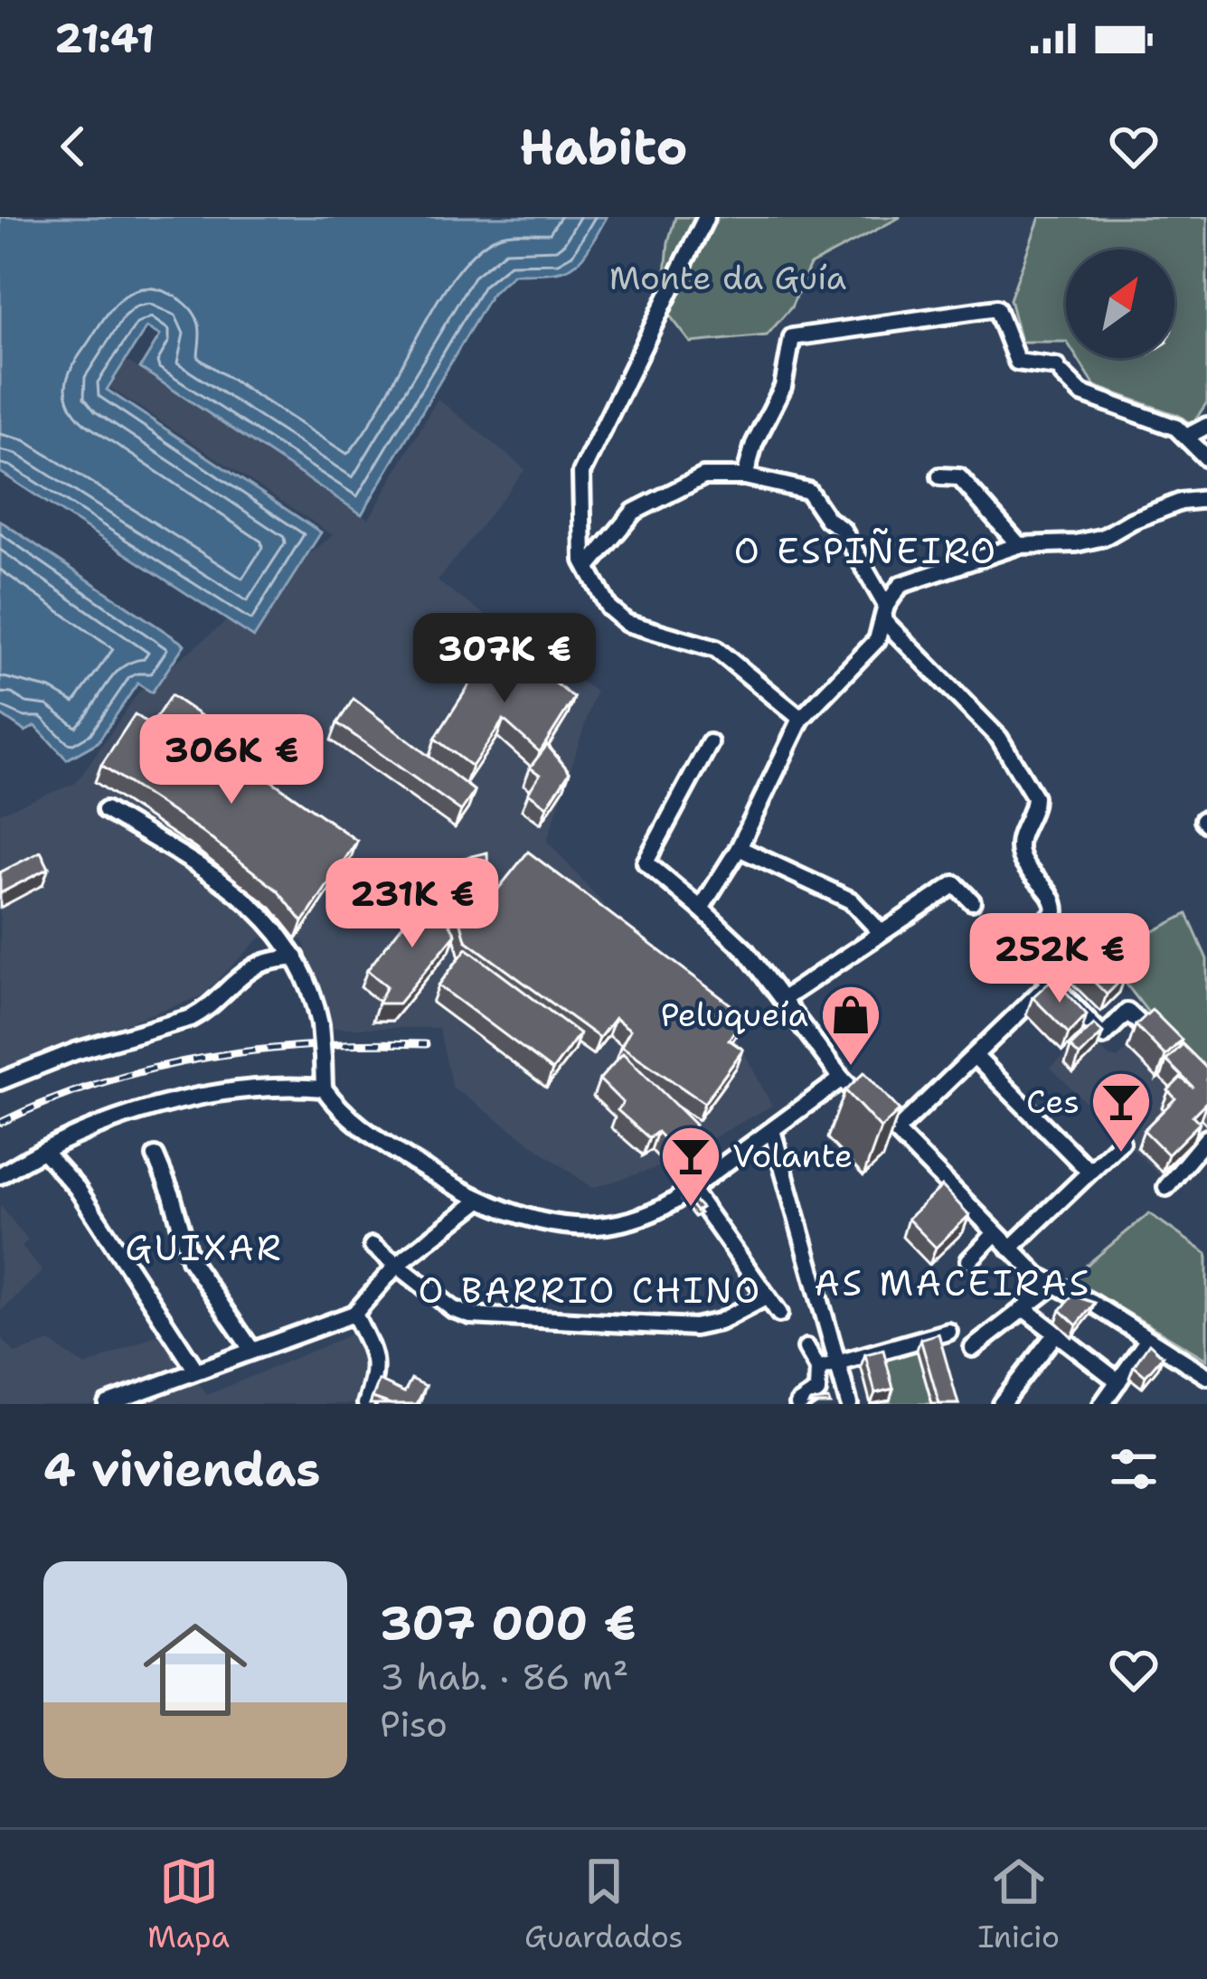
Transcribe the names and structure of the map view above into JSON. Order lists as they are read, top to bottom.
{
  "districts": [
    "O ESPIÑEIRO",
    "GUIXAR",
    "AS MACEIRAS",
    "O BARRIO CHINO"
  ],
  "parks": ["Monte da Guía"],
  "places": {
    "shop": ["Peluqueía"],
    "bar": ["Ces", "Volante"]
  },
  "north": "top right",
  "page": {
    "status": "21:41",
    "header": "Habito",
    "price": [
      "307K €",
      "306K €",
      "231K €",
      "252K €"
    ],
    "heading": "4 viviendas",
    "list": [
      {
        "name": "307 000 €",
        "note": "3 hab. · 86 m² · Piso"
      }
    ],
    "tabs": ["Mapa", "Guardados", "Inicio"]
  }
}
